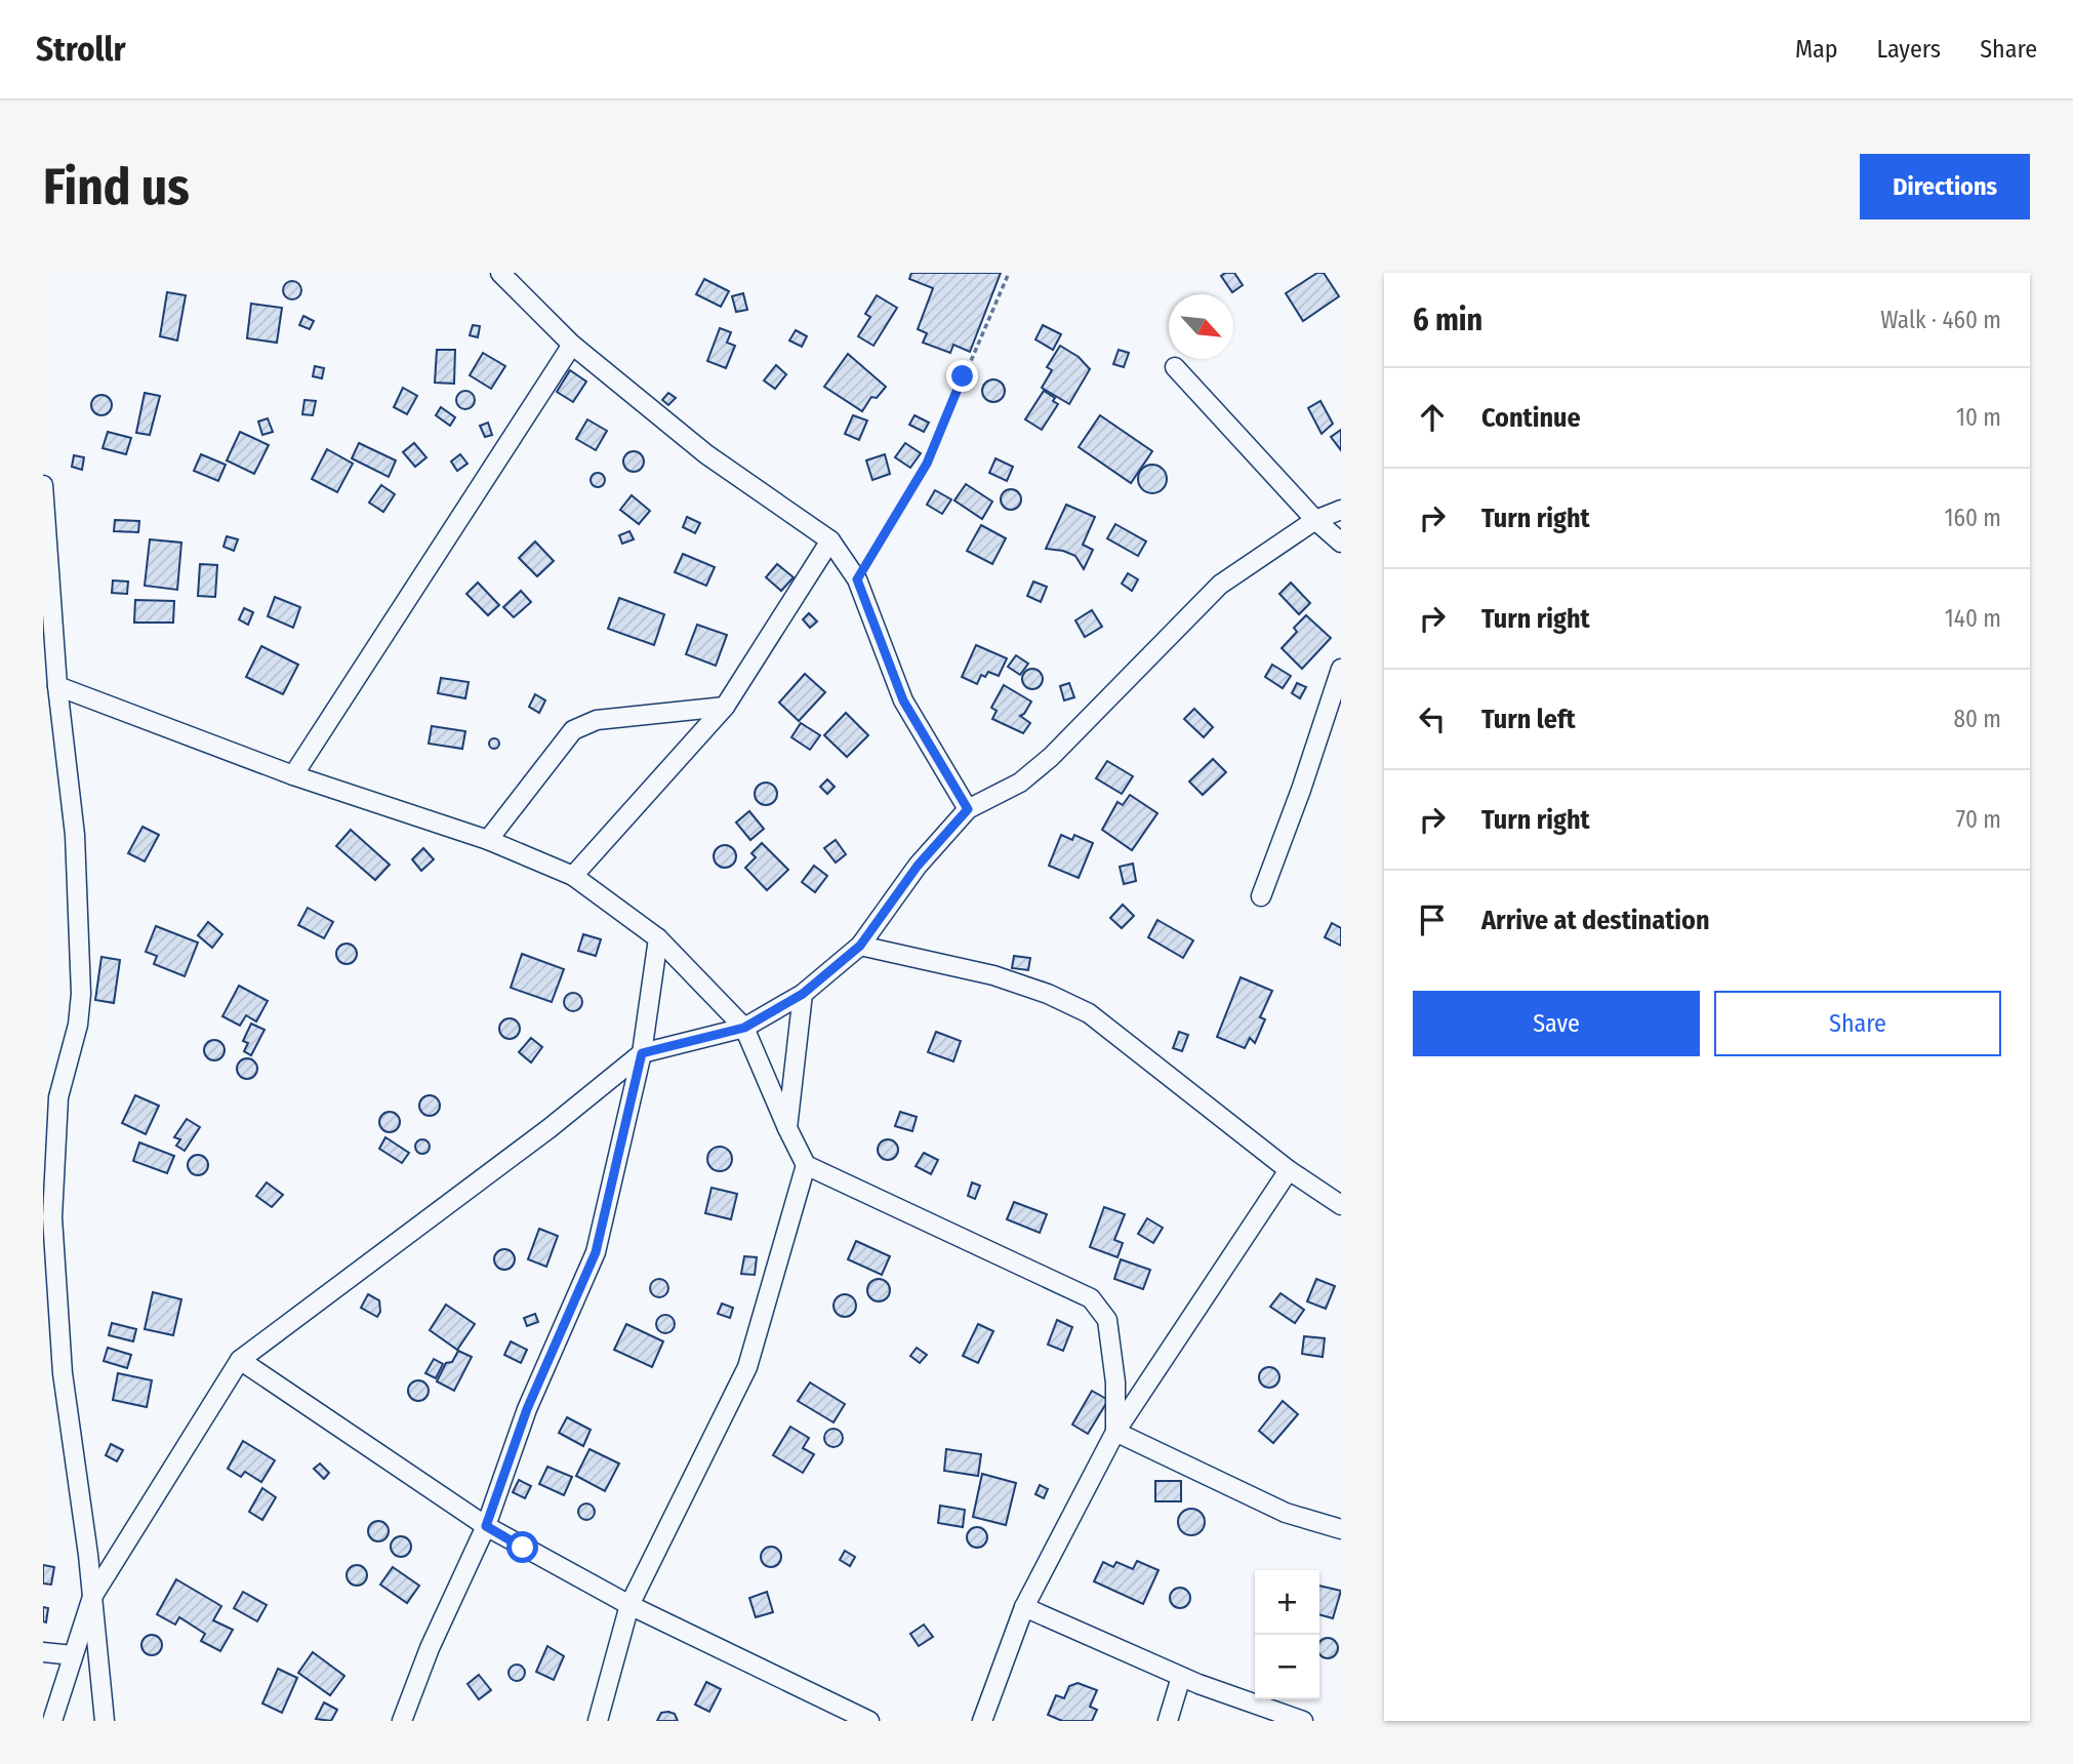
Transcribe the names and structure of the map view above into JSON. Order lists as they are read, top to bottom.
{
  "north": "bottom right",
  "page": {
    "header": "Strollr",
    "nav": ["Map", "Layers", "Share"],
    "buttons": [
      "Directions",
      ["Save", "Share"]
    ],
    "title": "Find us",
    "heading": ["6 min", "Walk · 460 m"],
    "list": [
      ["Continue", "10 m"],
      ["Turn right", "160 m"],
      ["Turn right", "140 m"],
      ["Turn left", "80 m"],
      ["Turn right", "70 m"],
      "Arrive at destination"
    ],
    "map_buttons": ["+", "−"]
  }
}
